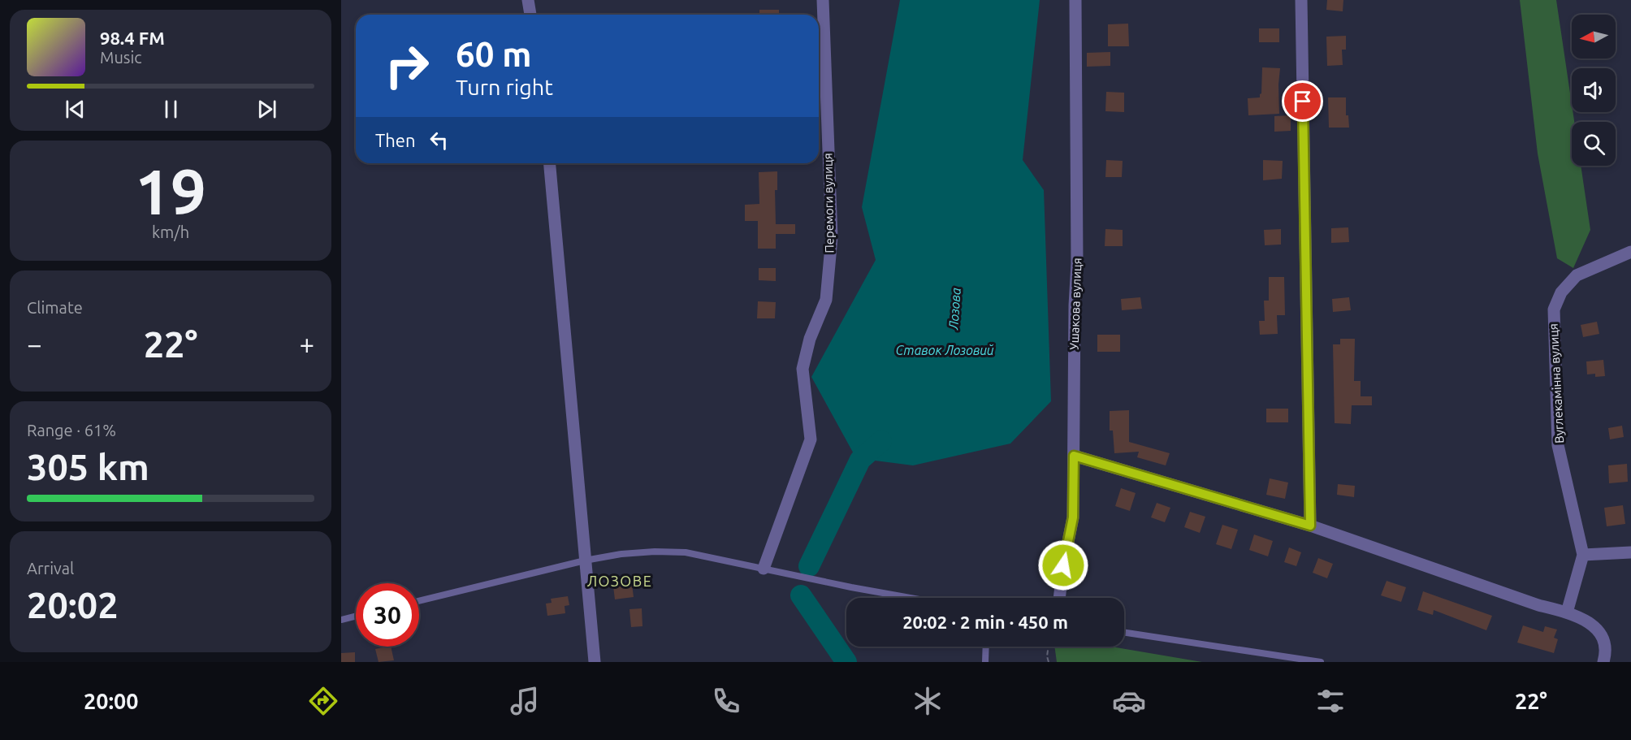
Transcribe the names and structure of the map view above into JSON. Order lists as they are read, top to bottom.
{
  "streets": {
    "street": ["Перемоги вулиця", "Ушакова вулиця", "Вуглекамінна вулиця"]
  },
  "districts": ["ЛОЗОВЕ"],
  "water": ["Лозова", "Ставок Лозовий"],
  "north": "left",
  "page": {
    "turn": ["60 m", "Turn right"],
    "song": ["98.4 FM", "Music"],
    "then": "Then",
    "tile": [
      ["19", "km/h"],
      "Climate",
      ["Range · 61%", "305 km"],
      ["Arrival", "20:02"]
    ],
    "heat": ["−", "22°", "+"],
    "limit": "30",
    "trip": "20:02 · 2 min · 450 m",
    "tabs": ["20:00", "22°"]
  }
}
